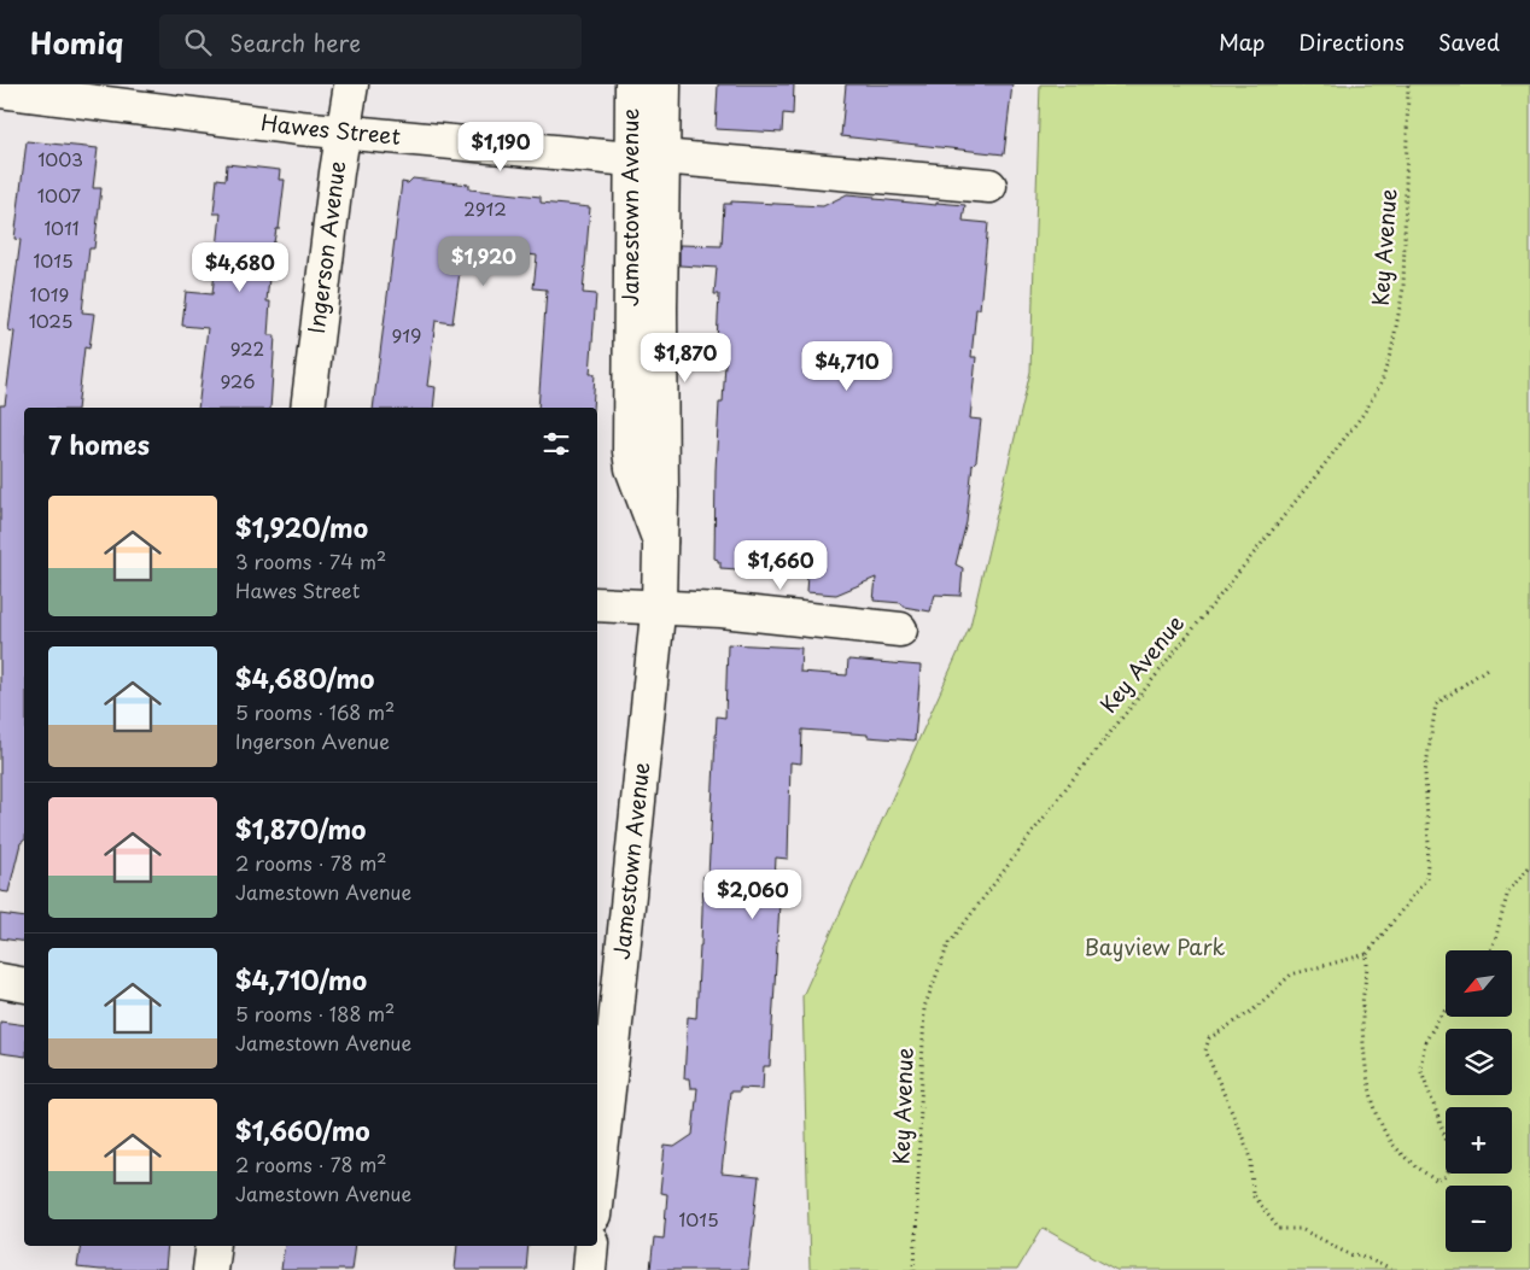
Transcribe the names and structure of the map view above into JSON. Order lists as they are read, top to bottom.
{
  "streets": {
    "street": ["Hawes Street", "Jamestown Avenue", "Ingerson Avenue"],
    "path": ["Key Avenue"]
  },
  "crossings": [
    ["Hawes Street", "Jamestown Avenue"],
    ["Hawes Street", "Ingerson Avenue"]
  ],
  "parks": ["Bayview Park"],
  "house_numbers": [
    "1003",
    "1007",
    "2912",
    "1011",
    "1015",
    "1019",
    "1025",
    "919",
    "922",
    "926",
    "1015"
  ],
  "north": "bottom left",
  "page": {
    "header": "Homiq",
    "search": "Search here",
    "nav": ["Map", "Directions", "Saved"],
    "price": [
      "$1,190",
      "$1,920",
      "$4,680",
      "$1,870",
      "$4,710",
      "$1,660",
      "$2,060"
    ],
    "heading": "7 homes",
    "list": [
      {
        "name": "$1,920/mo",
        "note": "3 rooms · 74 m² · Hawes Street"
      },
      {
        "name": "$4,680/mo",
        "note": "5 rooms · 168 m² · Ingerson Avenue"
      },
      {
        "name": "$1,870/mo",
        "note": "2 rooms · 78 m² · Jamestown Avenue"
      },
      {
        "name": "$4,710/mo",
        "note": "5 rooms · 188 m² · Jamestown Avenue"
      },
      {
        "name": "$1,660/mo",
        "note": "2 rooms · 78 m² · Jamestown Avenue"
      }
    ],
    "map_buttons": ["+", "−"]
  }
}
